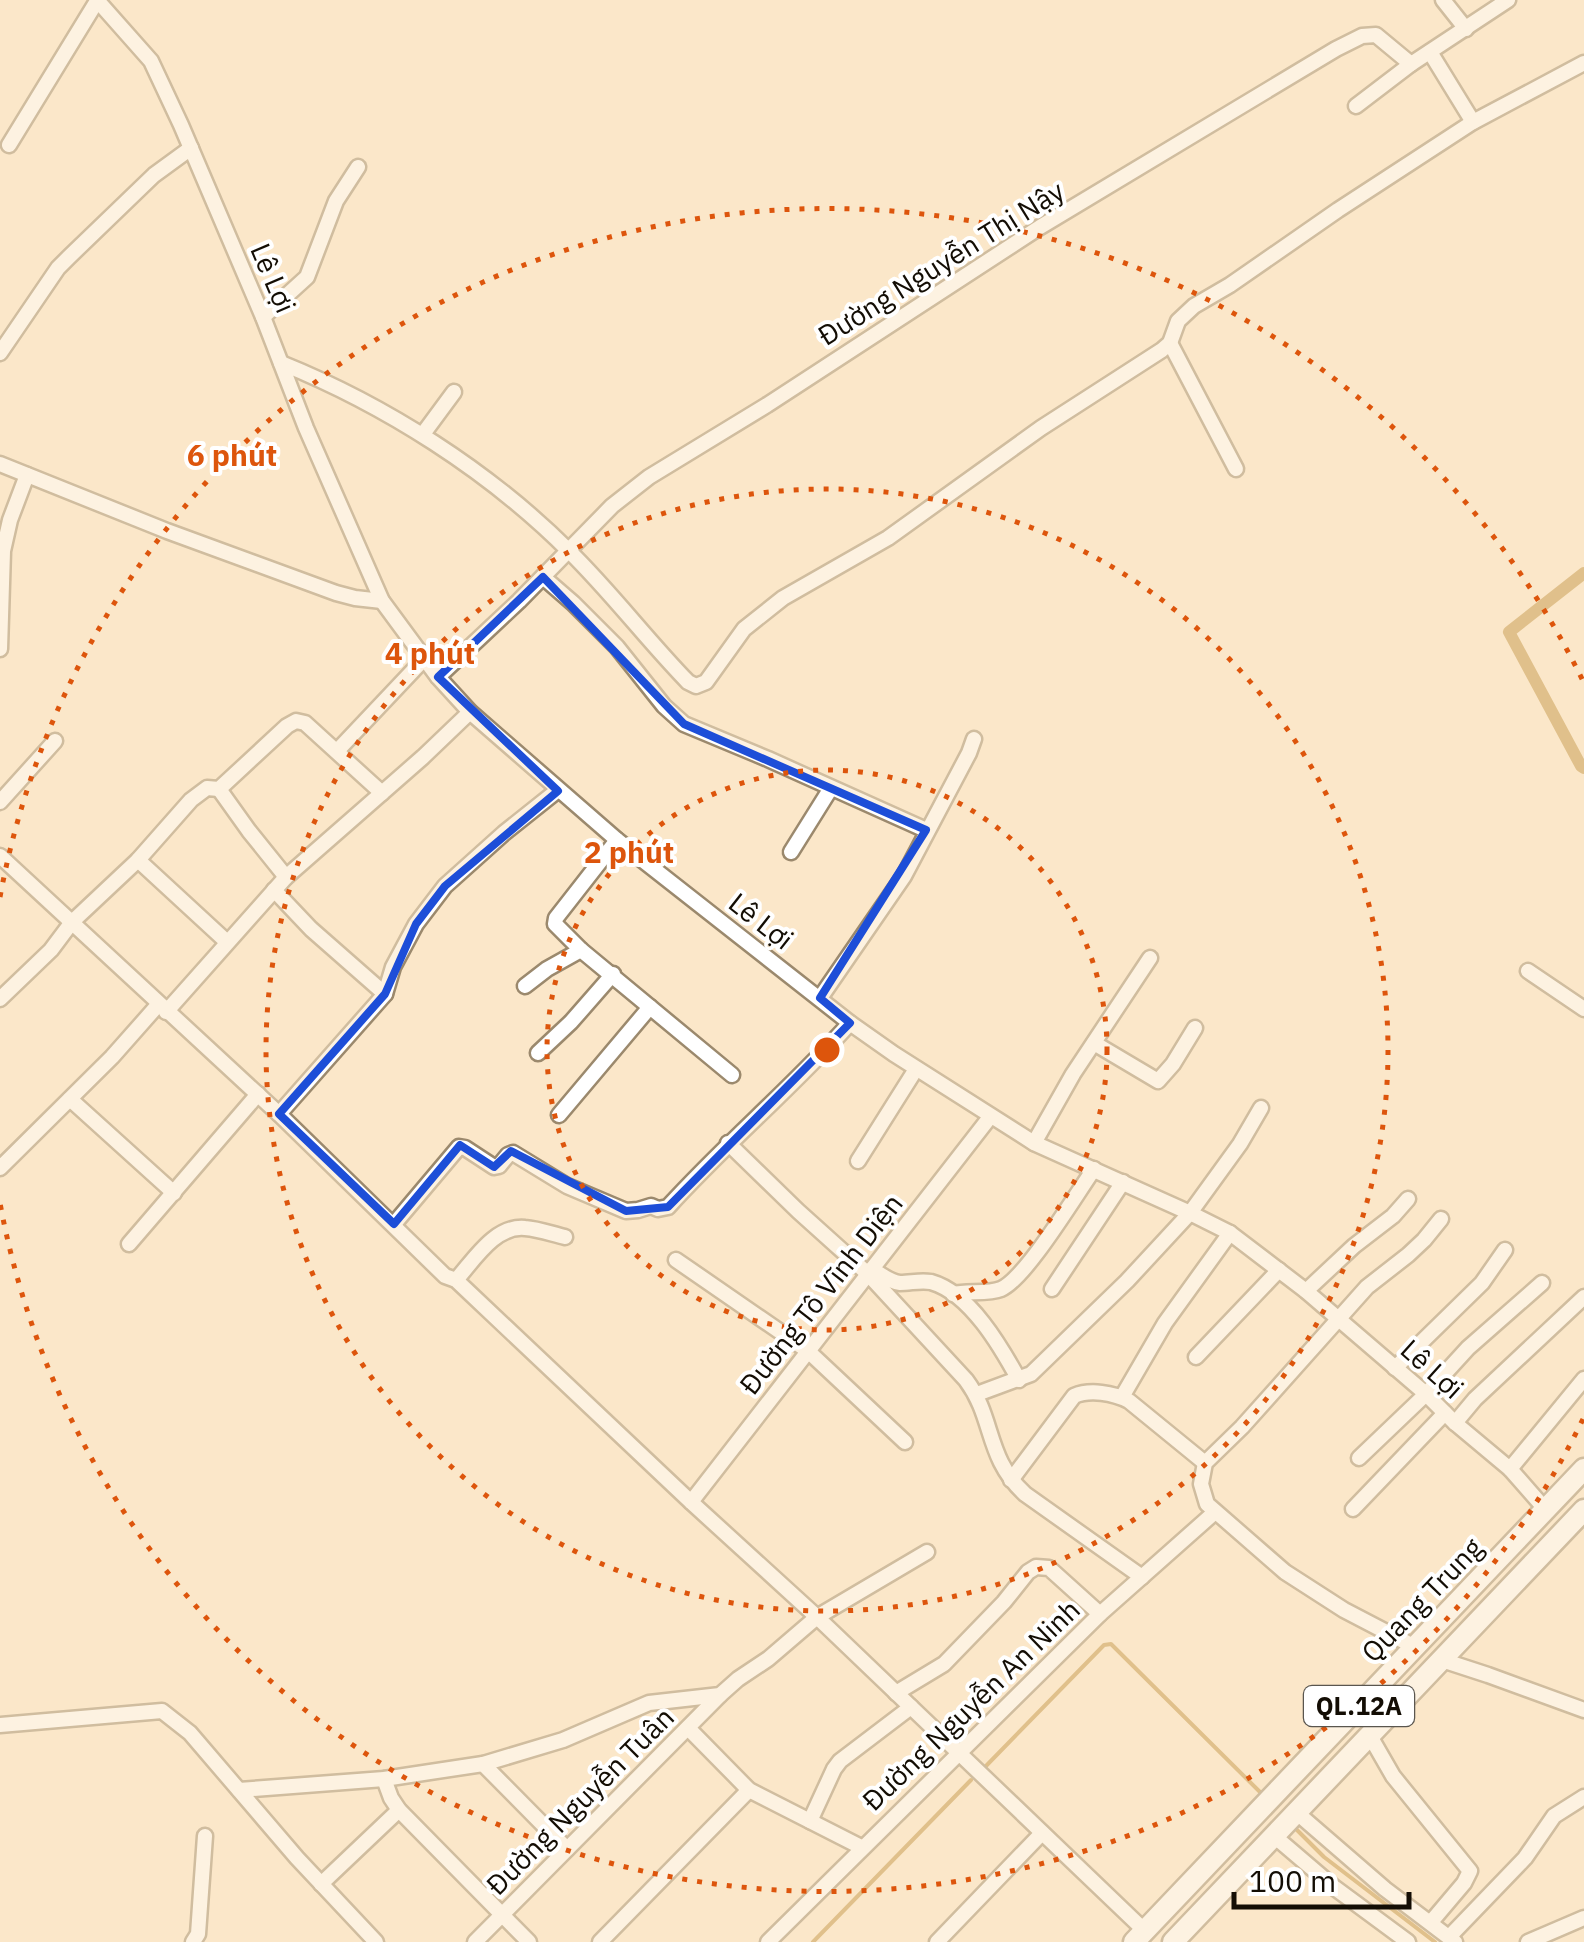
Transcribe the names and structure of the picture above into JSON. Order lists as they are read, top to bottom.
{
  "streets": {
    "highway": ["Quang Trung", "QL.12A"],
    "street": [
      "Đường Nguyễn Thị Nậy",
      "Lê Lợi",
      "Đường Tô Vĩnh Diện",
      "Đường Nguyễn An Ninh",
      "Đường Nguyễn Tuân"
    ]
  },
  "crossings": [
    ["Đường Nguyễn Thị Nậy", "Lê Lợi"],
    ["Lê Lợi", "Đường Tô Vĩnh Diện"],
    ["Lê Lợi", "Quang Trung"]
  ],
  "scale_bar": "100 m",
  "rings": ["6 phút", "4 phút", "2 phút"]
}
